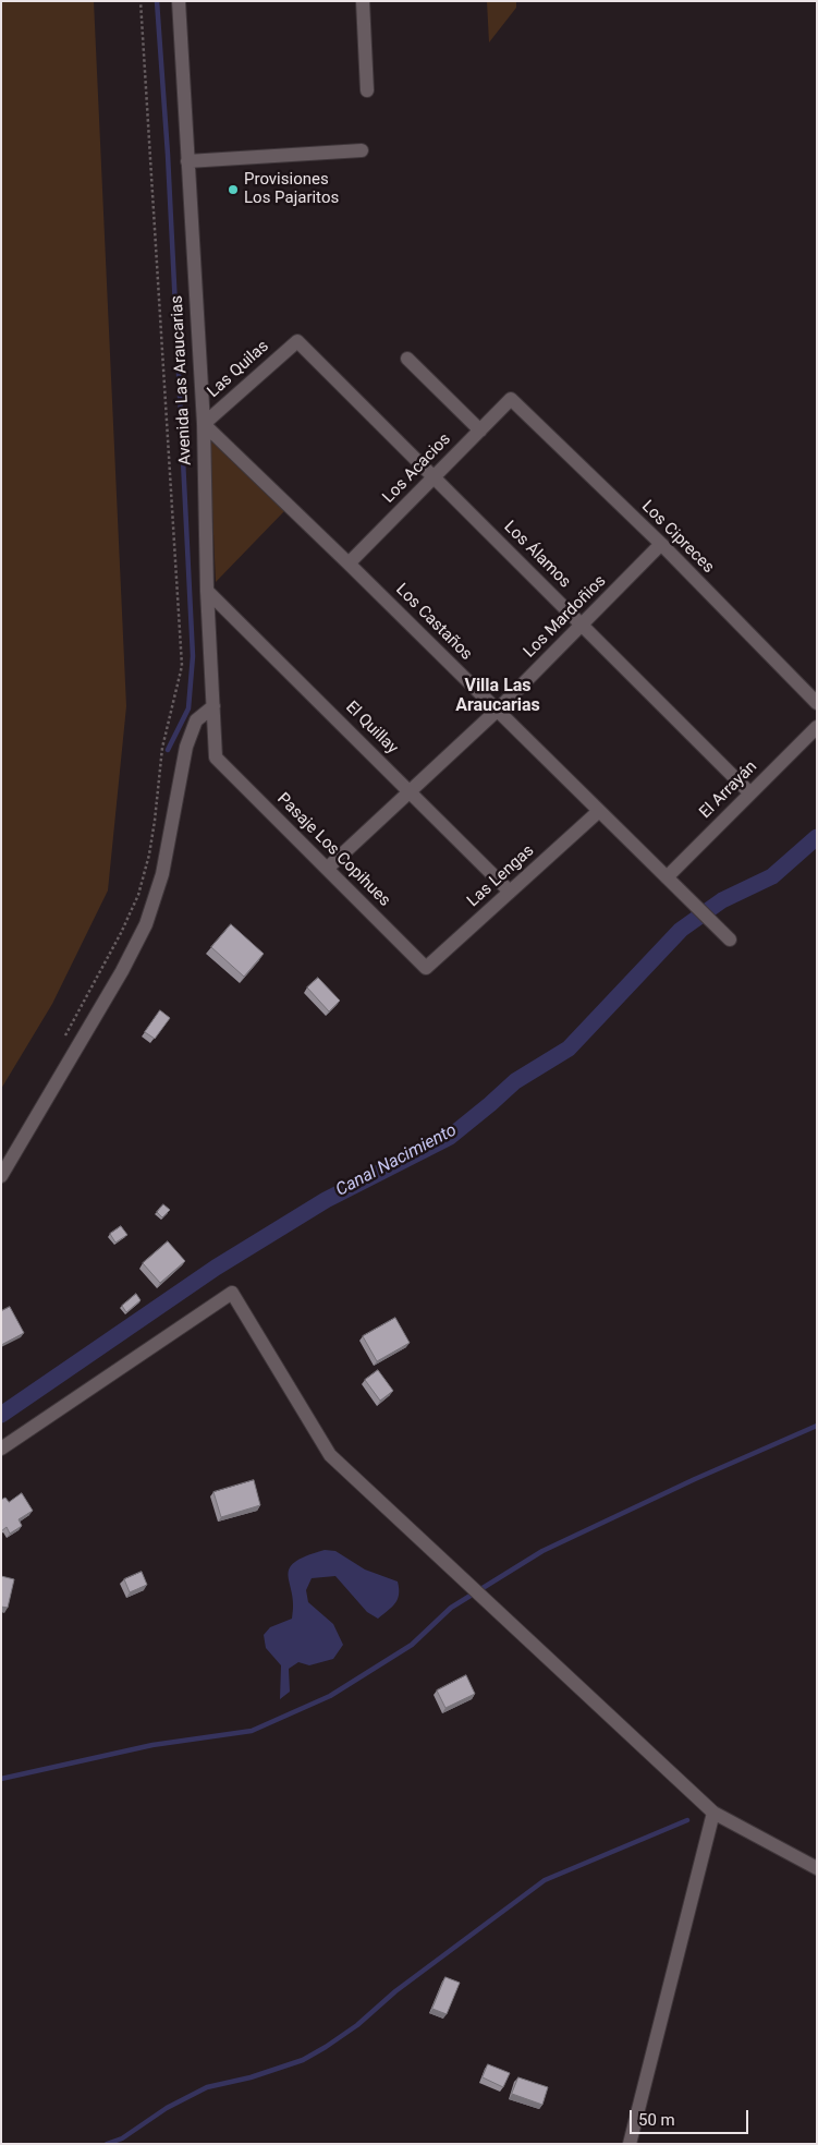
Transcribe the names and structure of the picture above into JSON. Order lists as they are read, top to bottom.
{
  "streets": {
    "street": [
      "Las Quilas",
      "Avenida Las Araucarias",
      "Los Acacios",
      "Los Cipreces",
      "Los Álamos",
      "Los Mardoñios",
      "Los Castaños",
      "El Quillay",
      "El Arrayán",
      "Pasaje Los Copihues",
      "Las Lengas"
    ]
  },
  "crossings": [
    ["Las Quilas", "Avenida Las Araucarias"],
    ["Las Quilas", "Los Álamos"],
    ["Las Quilas", "Los Castaños"],
    ["Avenida Las Araucarias", "Los Castaños"],
    ["Avenida Las Araucarias", "El Quillay"],
    ["Avenida Las Araucarias", "Pasaje Los Copihues"],
    ["Los Acacios", "Los Cipreces"],
    ["Los Acacios", "Los Álamos"],
    ["Los Acacios", "Los Castaños"],
    ["Los Cipreces", "Los Mardoñios"],
    ["Los Álamos", "Los Mardoñios"],
    ["Los Álamos", "El Arrayán"],
    ["Los Mardoñios", "Los Castaños"],
    ["Los Mardoñios", "El Quillay"],
    ["Los Mardoñios", "Pasaje Los Copihues"],
    ["Los Castaños", "El Arrayán"],
    ["Los Castaños", "Las Lengas"],
    ["El Quillay", "Las Lengas"],
    ["Pasaje Los Copihues", "Las Lengas"]
  ],
  "districts": ["Villa Las Araucarias"],
  "water": ["Canal Nacimiento"],
  "places": ["Provisiones Los Pajaritos"],
  "scale_bar": "50 m"
}
